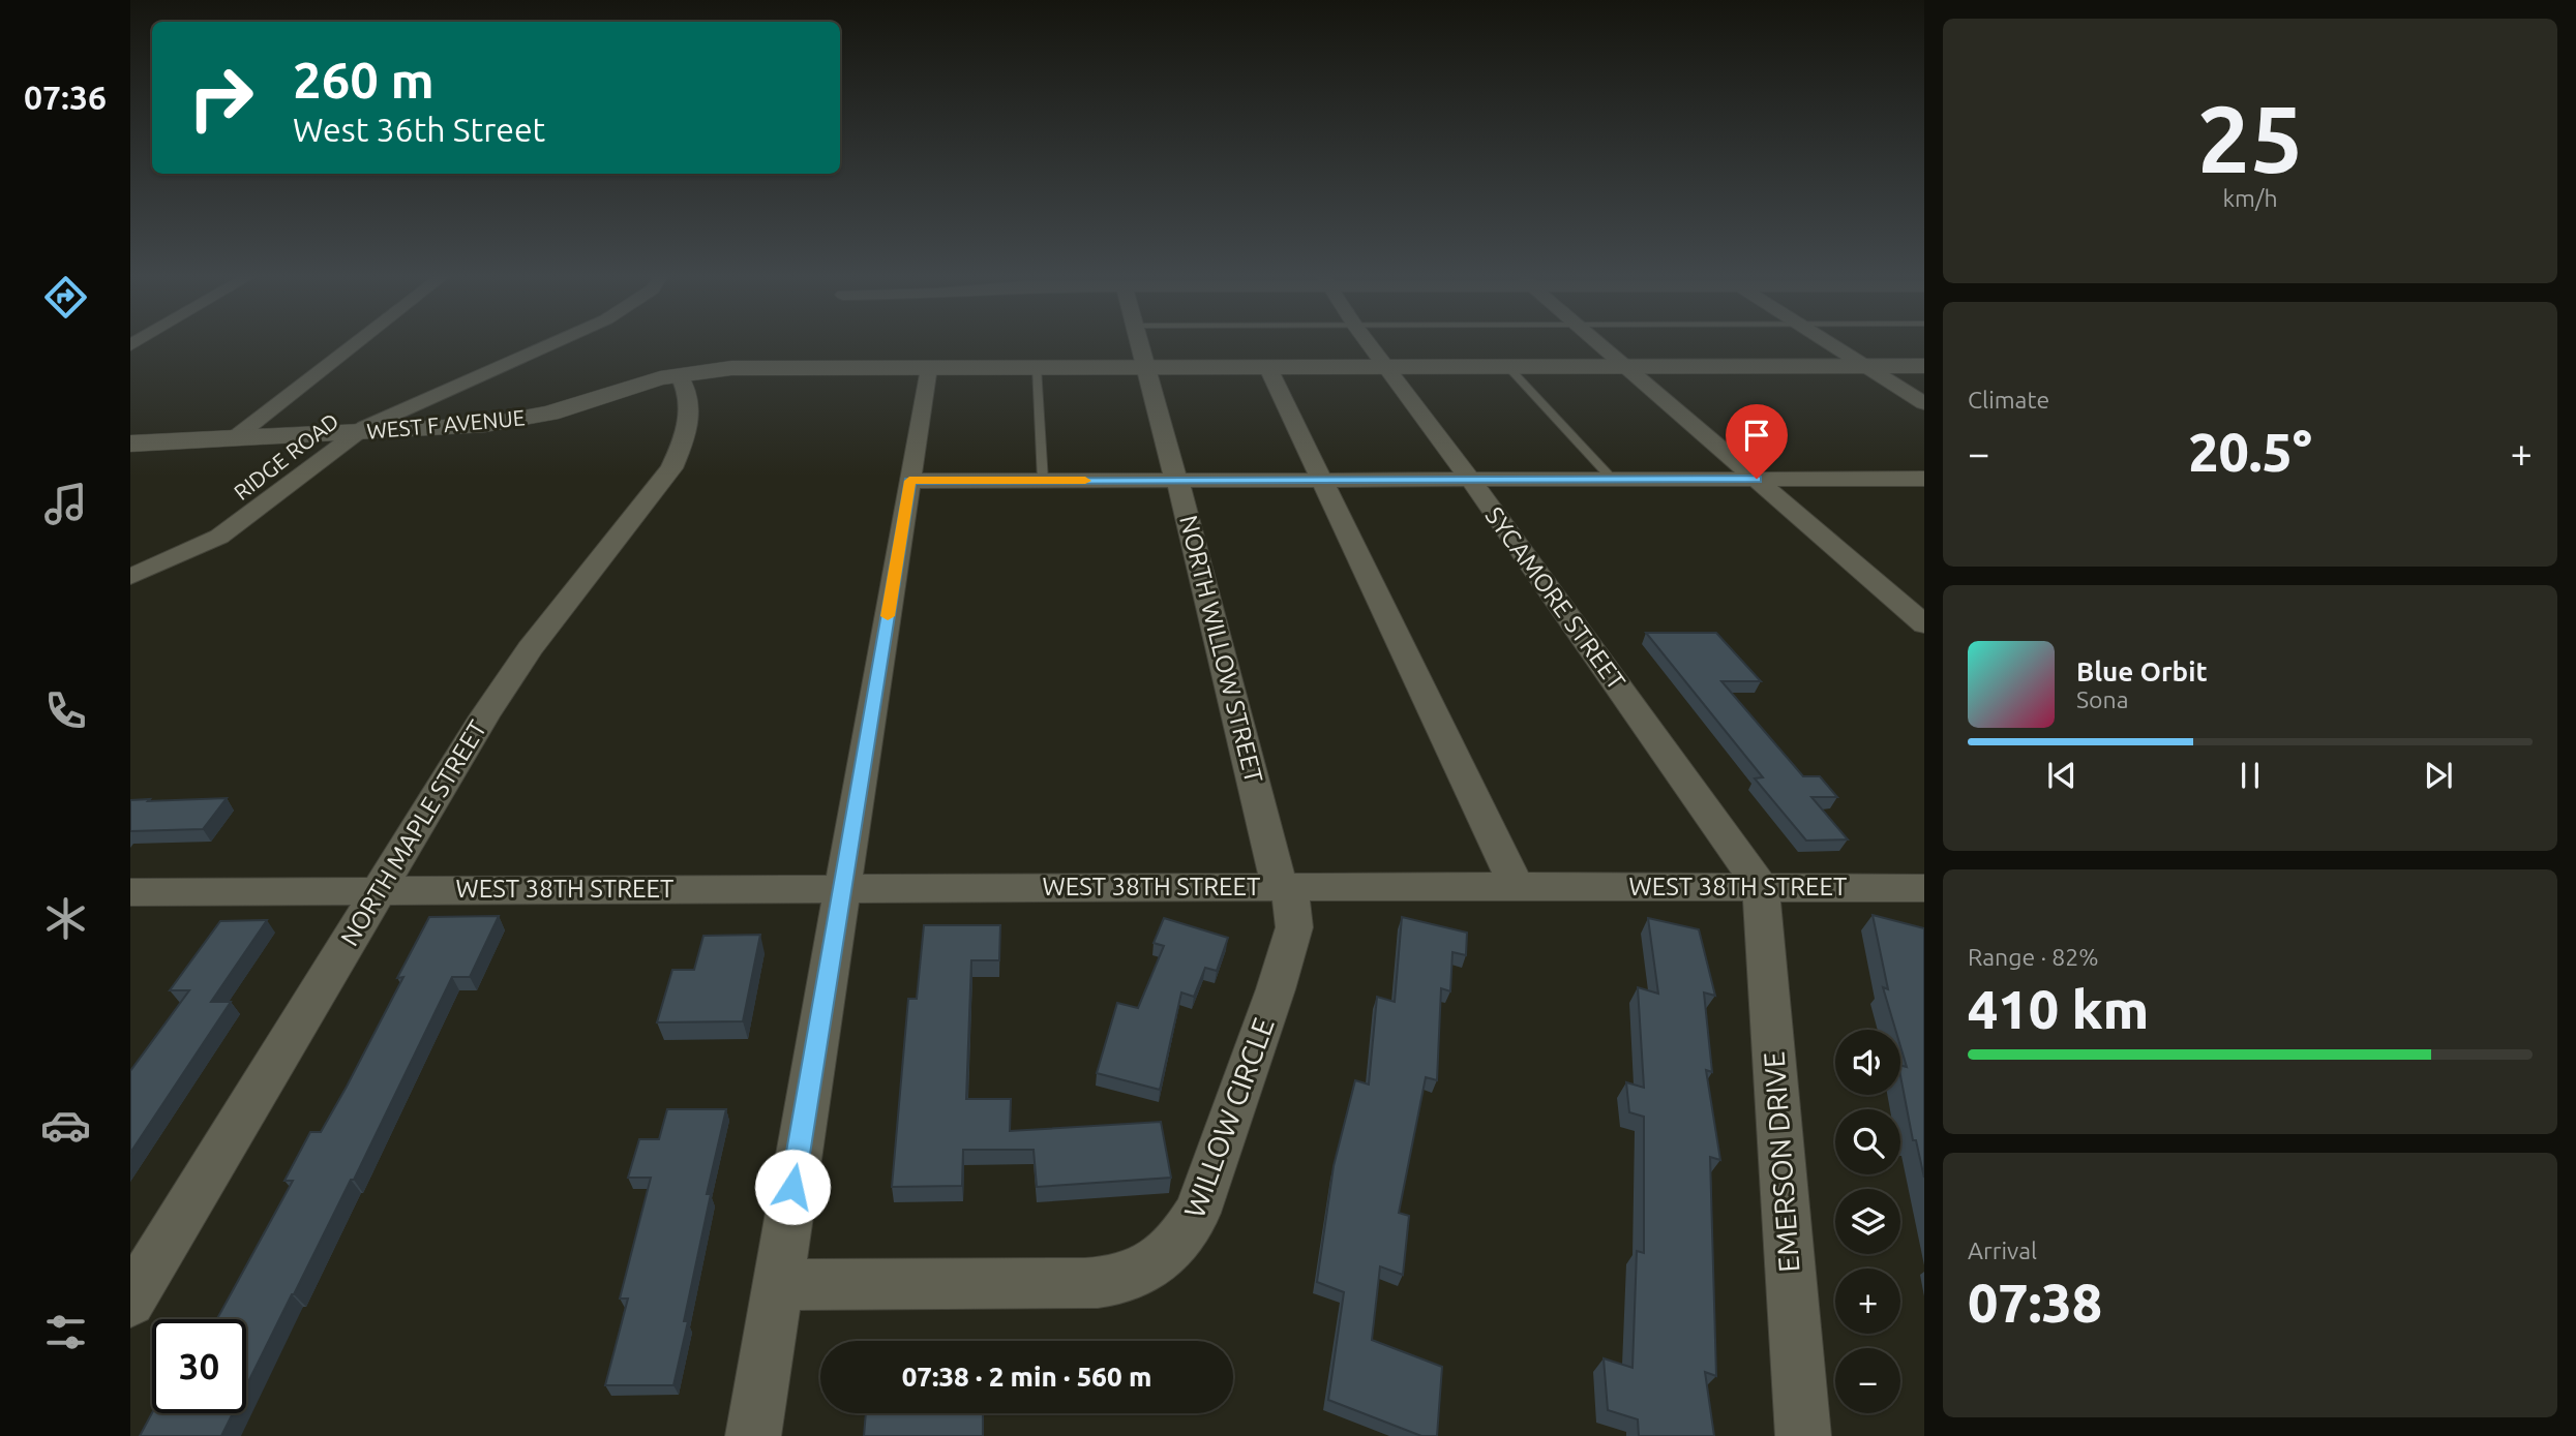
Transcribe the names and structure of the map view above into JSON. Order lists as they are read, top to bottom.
{
  "streets": {
    "street": [
      "WEST F AVENUE",
      "RIDGE ROAD",
      "SYCAMORE STREET",
      "NORTH WILLOW STREET",
      "NORTH MAPLE STREET",
      "WEST 38TH STREET",
      "WILLOW CIRCLE",
      "EMERSON DRIVE"
    ]
  },
  "crossings": [
    ["WEST F AVENUE", "RIDGE ROAD"],
    ["WEST F AVENUE", "SYCAMORE STREET"],
    ["WEST F AVENUE", "NORTH WILLOW STREET"],
    ["WEST F AVENUE", "NORTH MAPLE STREET"],
    ["SYCAMORE STREET", "WEST 38TH STREET"],
    ["SYCAMORE STREET", "EMERSON DRIVE"],
    ["NORTH WILLOW STREET", "WEST 38TH STREET"],
    ["NORTH WILLOW STREET", "WILLOW CIRCLE"],
    ["NORTH MAPLE STREET", "WEST 38TH STREET"],
    ["WEST 38TH STREET", "WILLOW CIRCLE"],
    ["WEST 38TH STREET", "EMERSON DRIVE"]
  ],
  "page": {
    "tabs": "07:36",
    "tile": [
      ["25", "km/h"],
      "Climate",
      ["Range · 82%", "410 km"],
      ["Arrival", "07:38"]
    ],
    "turn": ["260 m", "West 36th Street"],
    "heat": ["−", "20.5°", "+"],
    "song": ["Blue Orbit", "Sona"],
    "map_buttons": ["+", "−"],
    "limit": "30",
    "trip": "07:38 · 2 min · 560 m"
  }
}
